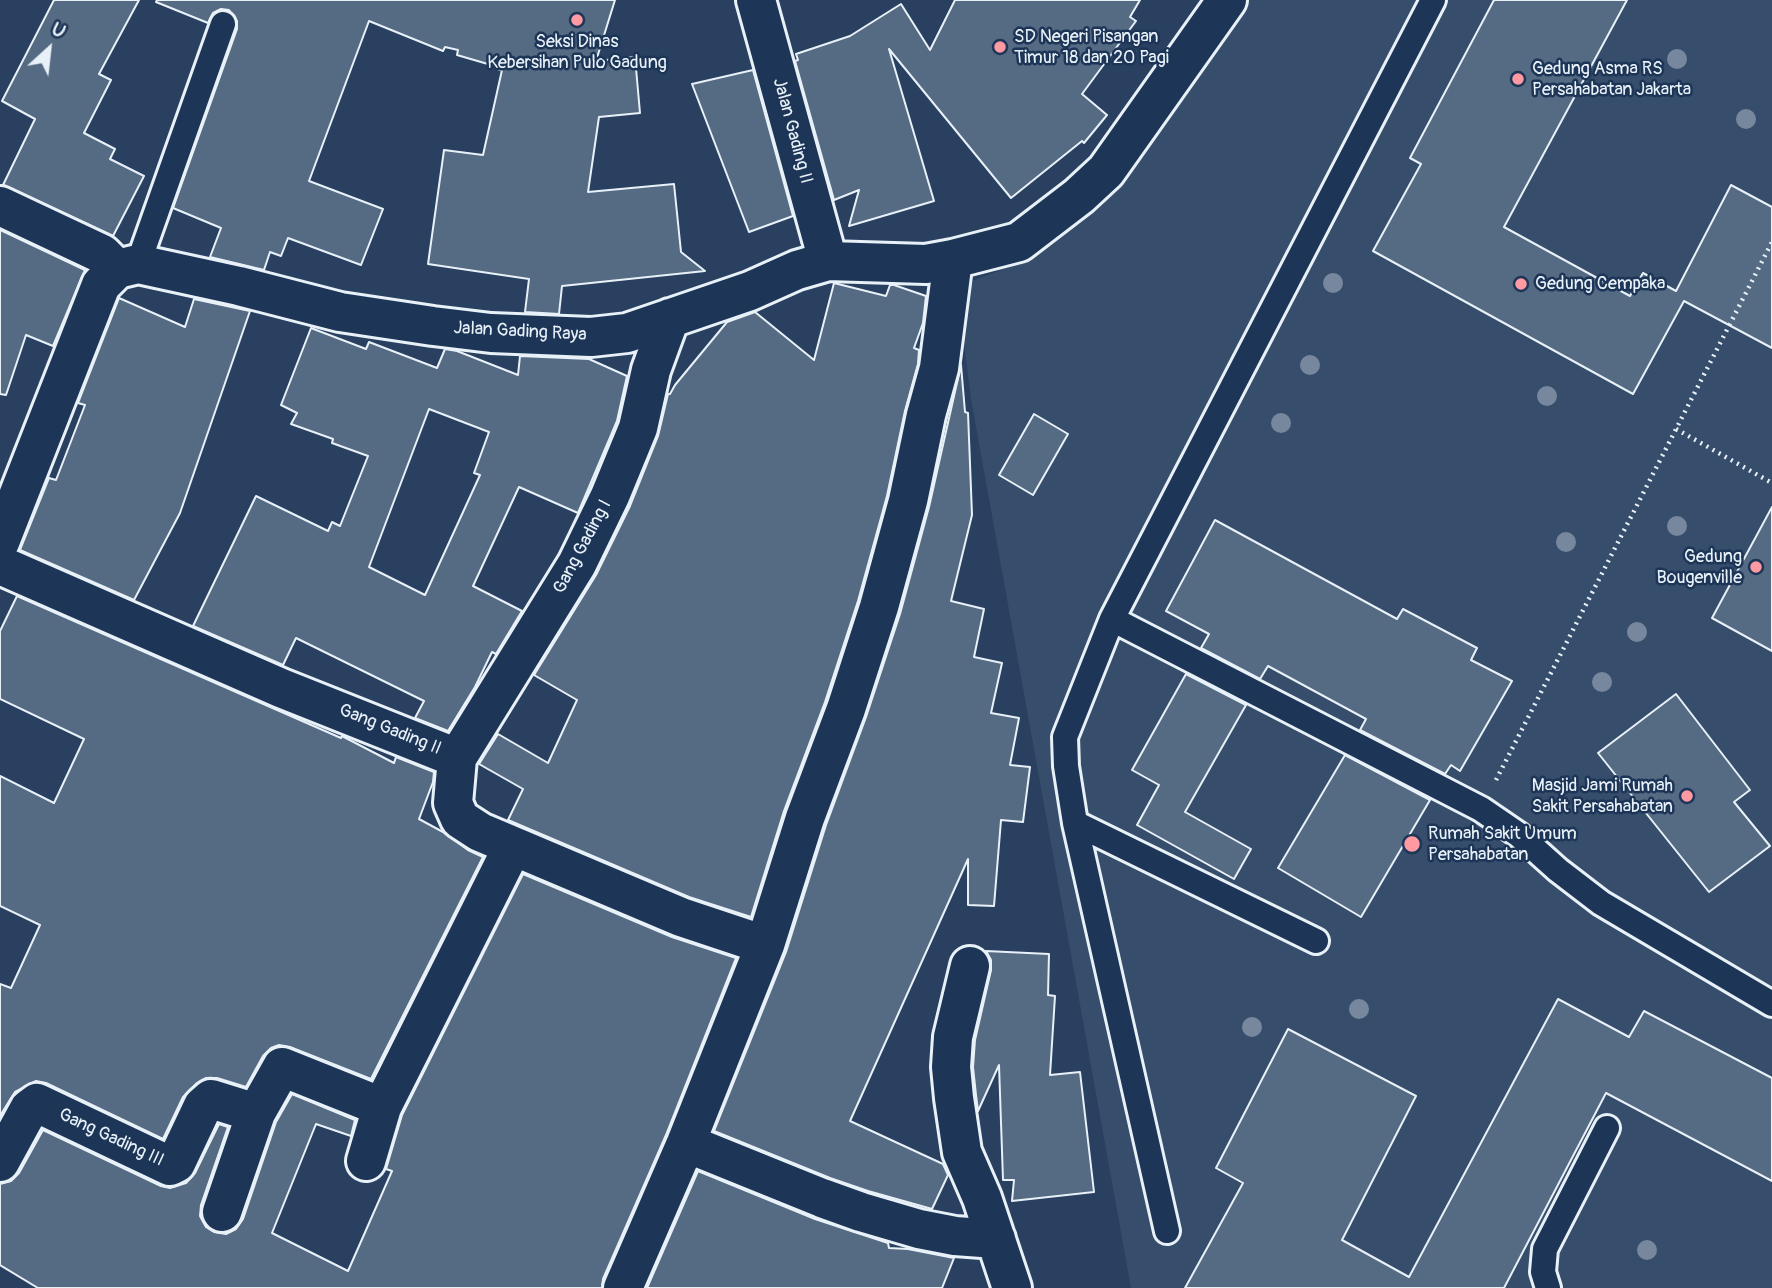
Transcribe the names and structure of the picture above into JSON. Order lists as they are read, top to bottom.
{
  "streets": {
    "street": [
      "Jalan Gading II",
      "Jalan Gading Raya",
      "Gang Gading I",
      "Gang Gading II",
      "Gang Gading III"
    ]
  },
  "crossings": [
    ["Jalan Gading II", "Jalan Gading Raya"],
    ["Jalan Gading Raya", "Gang Gading I"],
    ["Gang Gading I", "Gang Gading II"]
  ],
  "places": [
    "Seksi Dinas Kebersihan Pulo Gadung",
    "SD Negeri Pisangan Timur 18 dan 20 Pagi",
    "Gedung Asma RS Persahabatan Jakarta",
    "Gedung Cempaka",
    "Gedung Bougenville",
    "Masjid Jami Rumah Sakit Persahabatan",
    "Rumah Sakit Umum Persahabatan"
  ],
  "north": "top right"
}
